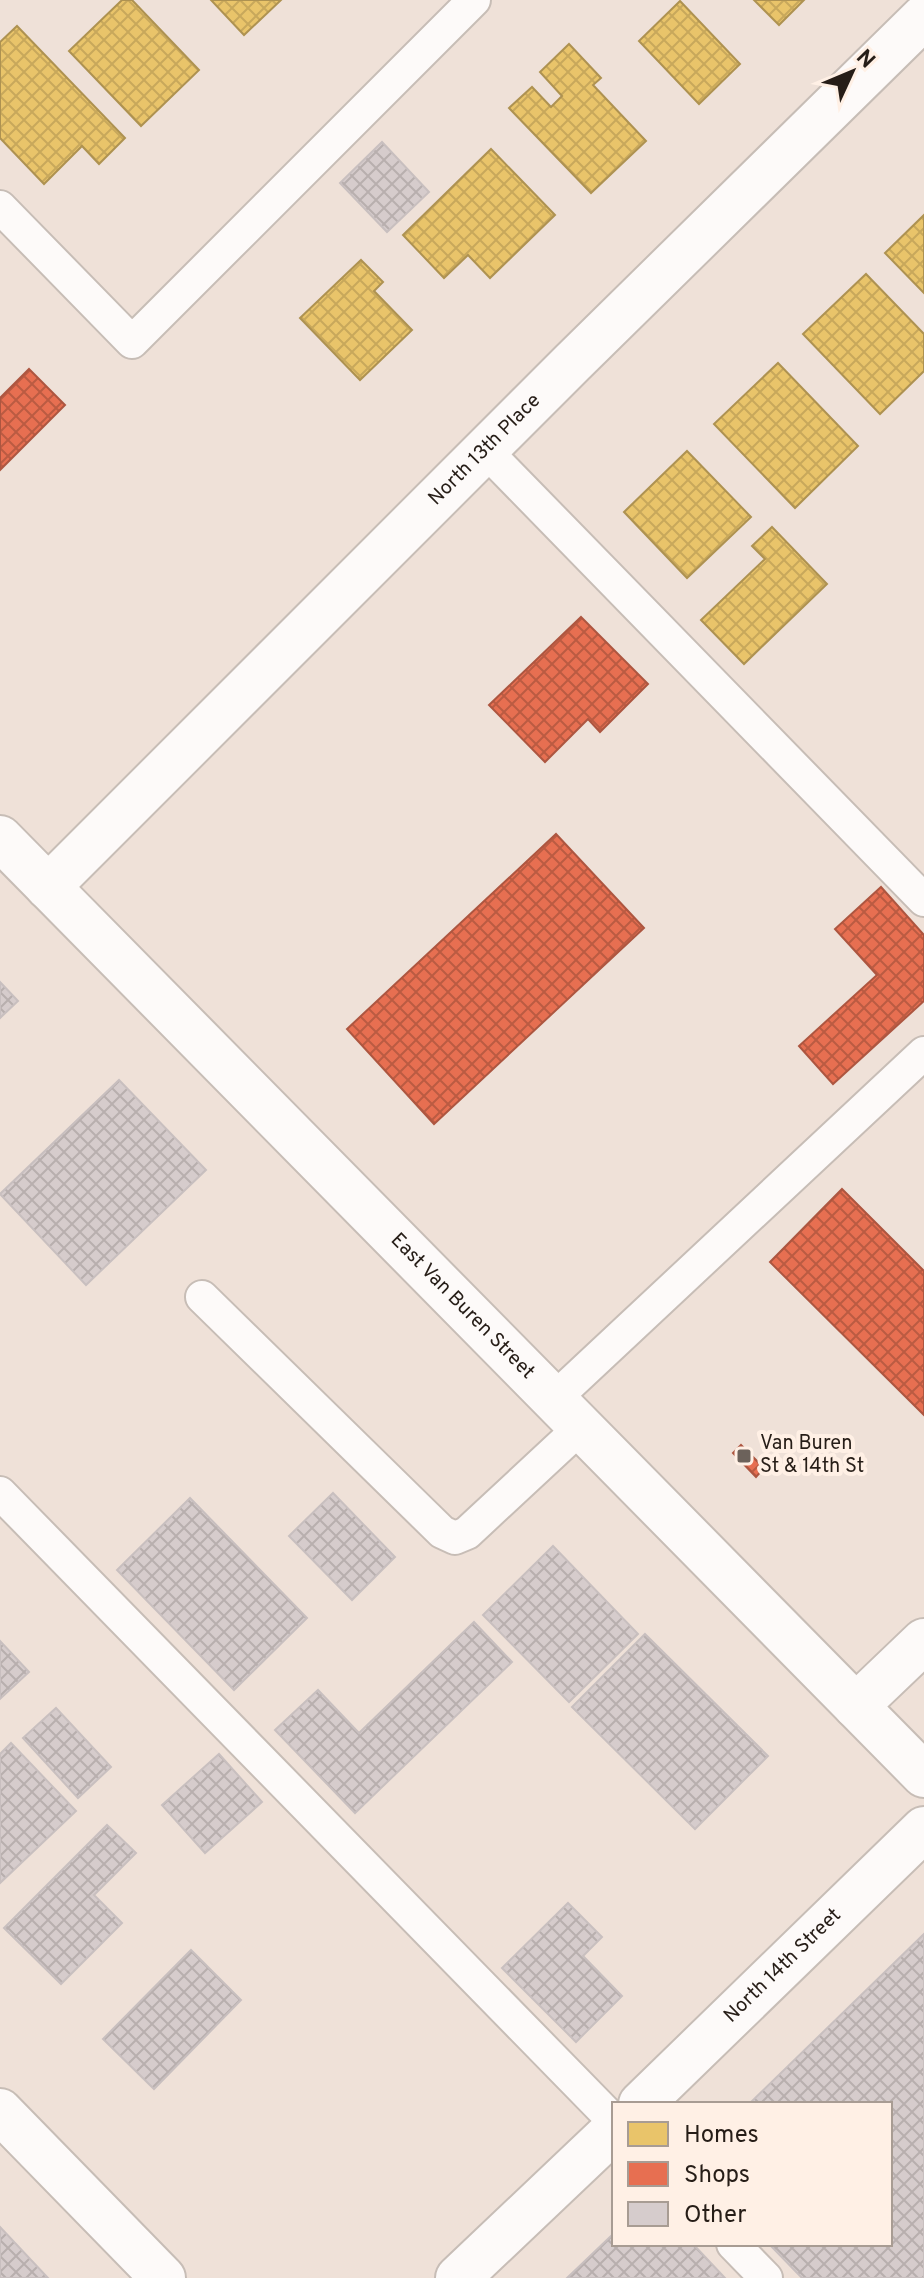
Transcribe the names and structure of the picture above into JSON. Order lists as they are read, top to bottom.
{
  "streets": {
    "street": ["North 13th Place", "East Van Buren Street", "North 14th Street"]
  },
  "crossings": [
    ["North 13th Place", "East Van Buren Street"]
  ],
  "places": {
    "transit": ["Van Buren St & 14th St"]
  },
  "legend": ["Homes", "Shops", "Other"],
  "north": "top right"
}
